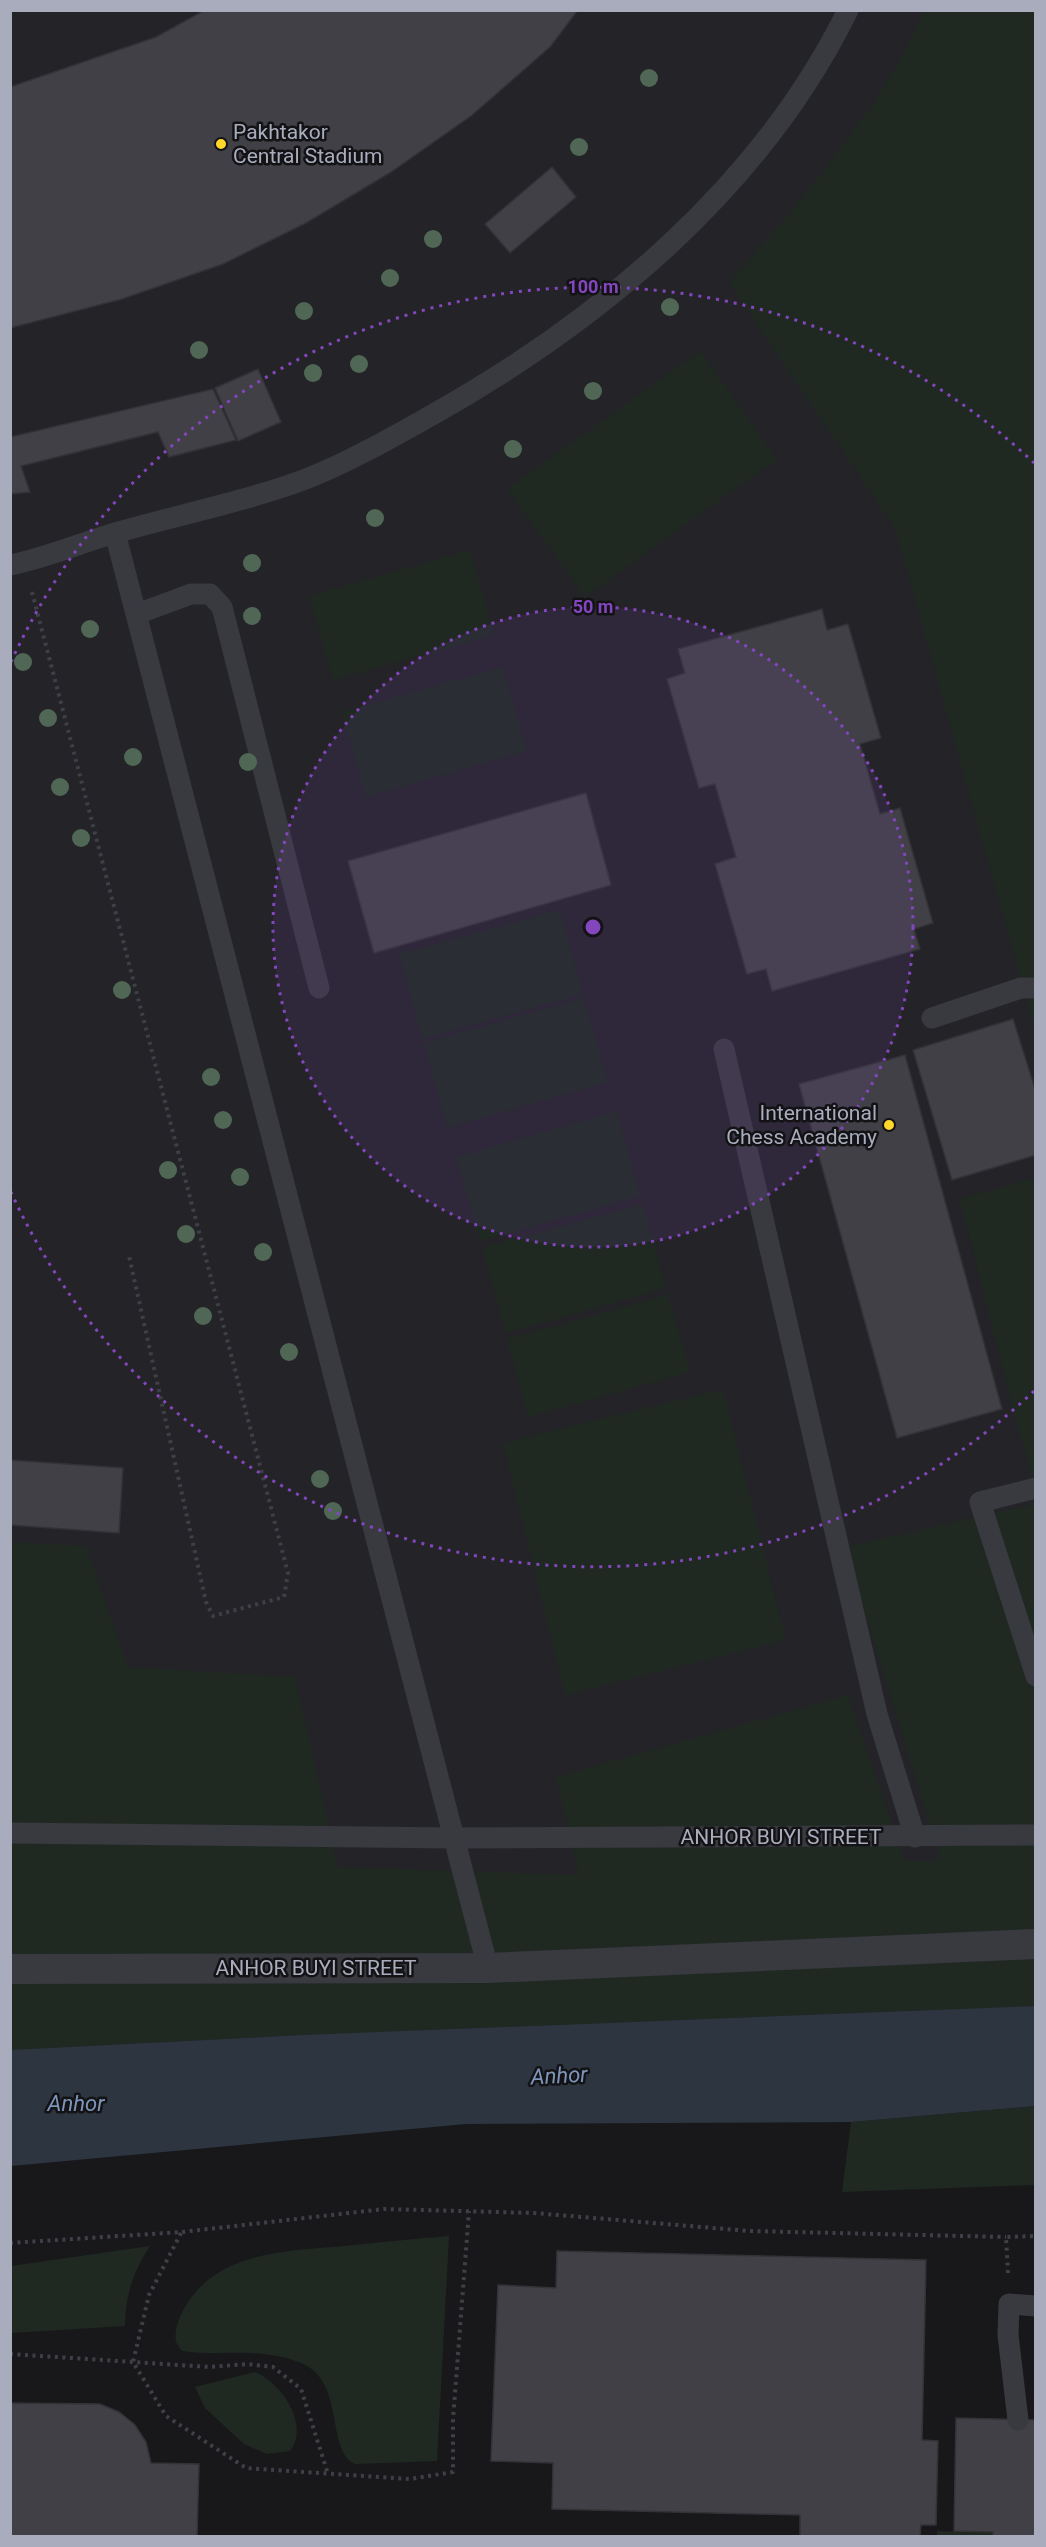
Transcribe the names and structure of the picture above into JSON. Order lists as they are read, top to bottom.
{
  "streets": {
    "street": ["ANHOR BUYI STREET"]
  },
  "water": ["Anhor"],
  "places": ["Pakhtakor Central Stadium", "International Chess Academy"],
  "rings": ["100 m", "50 m"]
}
